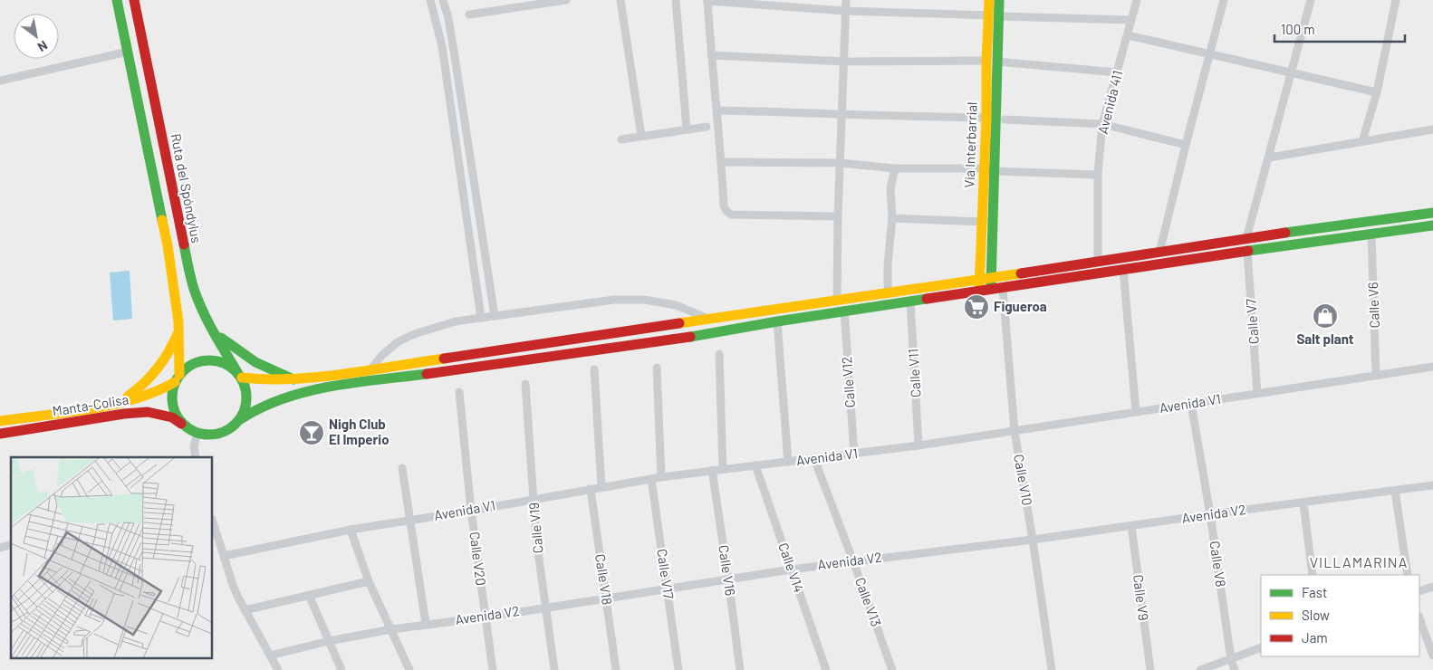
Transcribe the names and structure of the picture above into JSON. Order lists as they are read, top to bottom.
{
  "streets": {
    "main road": ["Vía Interbarrial", "Ruta del Spóndylus", "Manta-Colisa"],
    "street": [
      "Avenida 411",
      "Calle V6",
      "Calle V7",
      "Calle V11",
      "Calle V12",
      "Avenida V1",
      "Calle V10",
      "Avenida V2",
      "Calle V19",
      "Calle V20",
      "Calle V8",
      "Calle V14",
      "Calle V16",
      "Calle V17",
      "Calle V18",
      "Calle V9",
      "Calle V13"
    ]
  },
  "crossings": [
    ["Ruta del Spóndylus", "Manta-Colisa"],
    ["Calle V6", "Avenida V1"],
    ["Calle V7", "Avenida V1"],
    ["Calle V11", "Avenida V1"],
    ["Calle V12", "Avenida V1"],
    ["Avenida V1", "Calle V10"],
    ["Avenida V1", "Calle V19"],
    ["Avenida V1", "Calle V20"],
    ["Avenida V1", "Calle V8"],
    ["Avenida V1", "Calle V14"],
    ["Avenida V1", "Calle V16"],
    ["Avenida V1", "Calle V17"],
    ["Avenida V1", "Calle V18"],
    ["Avenida V1", "Calle V13"],
    ["Calle V10", "Avenida V2"],
    ["Avenida V2", "Calle V19"],
    ["Avenida V2", "Calle V20"],
    ["Avenida V2", "Calle V8"],
    ["Avenida V2", "Calle V14"],
    ["Avenida V2", "Calle V16"],
    ["Avenida V2", "Calle V17"],
    ["Avenida V2", "Calle V18"],
    ["Avenida V2", "Calle V9"],
    ["Avenida V2", "Calle V13"]
  ],
  "districts": ["VILLAMARINA"],
  "places": {
    "supermarket": ["Figueroa"],
    "shop": ["Salt plant"],
    "bar": ["Nigh Club El Imperio"]
  },
  "legend": ["Fast", "Slow", "Jam"],
  "scale_bar": "100 m",
  "north": "bottom right"
}
